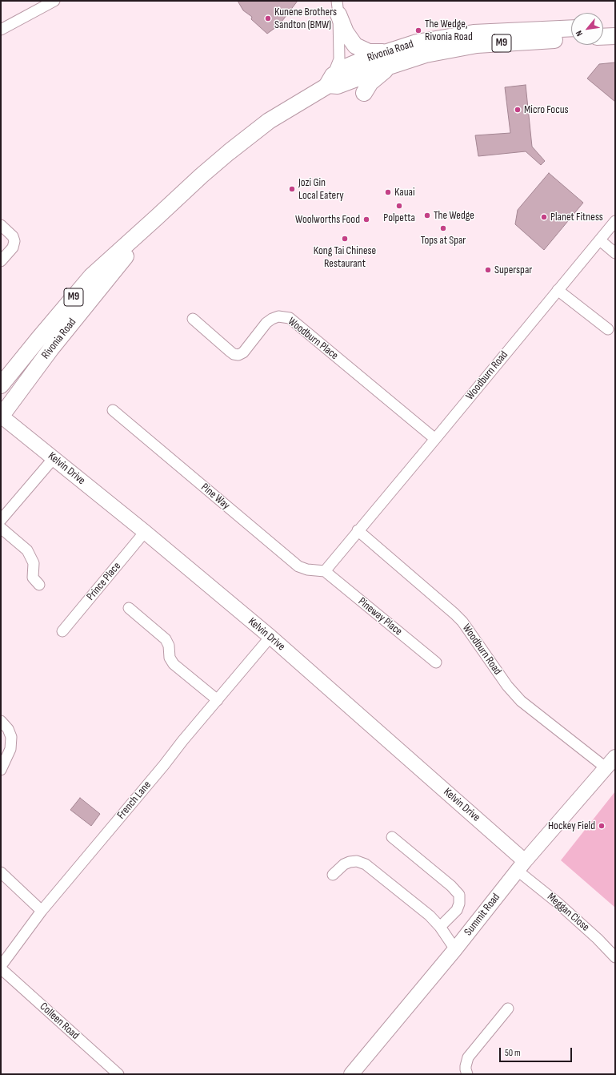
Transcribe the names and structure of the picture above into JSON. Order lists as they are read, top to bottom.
{
  "streets": {
    "main road": [
      "M9",
      "Rivonia Road",
      "Kelvin Drive",
      "Summit Road"
    ],
    "street": [
      "Woodburn Place",
      "Woodburn Road",
      "Pine Way",
      "Prince Place",
      "Pineway Place",
      "French Lane",
      "Meggan Close",
      "Colleen Road"
    ]
  },
  "crossings": [
    ["Rivonia Road", "Kelvin Drive"],
    ["Woodburn Place", "Woodburn Road"],
    ["Woodburn Road", "Pine Way"],
    ["Woodburn Road", "Pineway Place"],
    ["Woodburn Road", "Summit Road"],
    ["Kelvin Drive", "Prince Place"],
    ["Kelvin Drive", "French Lane"],
    ["Kelvin Drive", "Meggan Close"],
    ["Kelvin Drive", "Summit Road"],
    ["Pine Way", "Pineway Place"],
    ["Meggan Close", "Summit Road"]
  ],
  "places": [
    "Kunene Brothers Sandton (BMW)",
    "The Wedge, Rivonia Road",
    "Micro Focus",
    "Jozi Gin Local Eatery",
    "Kauai",
    "Polpetta",
    "The Wedge",
    "Planet Fitness",
    "Woolworths Food",
    "Tops at Spar",
    "Kong Tai Chinese Restaurant",
    "Superspar",
    "Hockey Field"
  ],
  "scale_bar": "50 m",
  "north": "bottom left"
}
